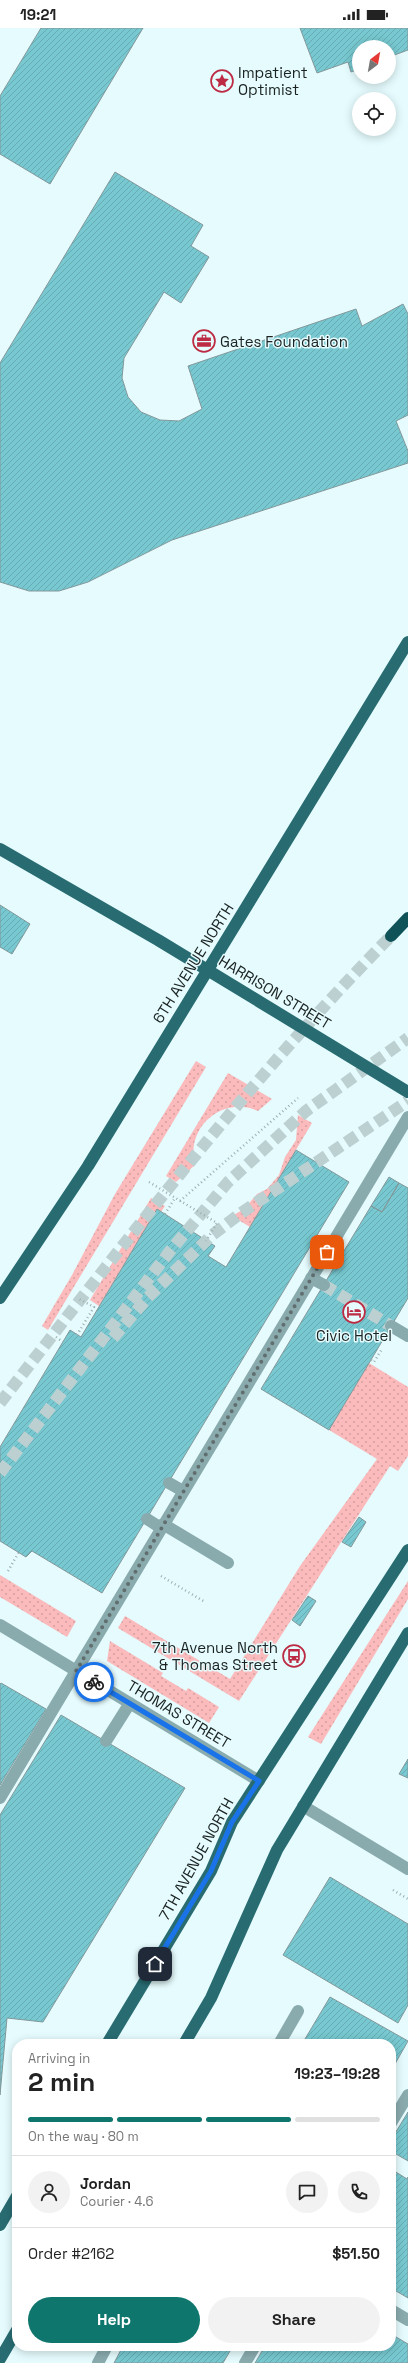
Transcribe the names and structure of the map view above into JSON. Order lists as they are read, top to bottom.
{
  "streets": {
    "main road": ["6TH AVENUE NORTH", "HARRISON STREET", "7TH AVENUE NORTH"],
    "street": ["THOMAS STREET"]
  },
  "crossings": [
    ["6TH AVENUE NORTH", "HARRISON STREET"],
    ["THOMAS STREET", "7TH AVENUE NORTH"]
  ],
  "places": {
    "place": ["Impatient Optimist"],
    "office": ["Gates Foundation"],
    "hotel": ["Civic Hotel"],
    "bus stop": ["7th Avenue North & Thomas Street"]
  },
  "north": "top right",
  "page": {
    "status": "19:21",
    "heading": ["2 min", "Arriving in", "19:23–19:28"],
    "panel": [
      "Jordan",
      "Courier · 4.6",
      "Order #2162",
      "$51.50"
    ],
    "bar": "On the way · 80 m",
    "buttons": ["Help", "Share"]
  }
}
